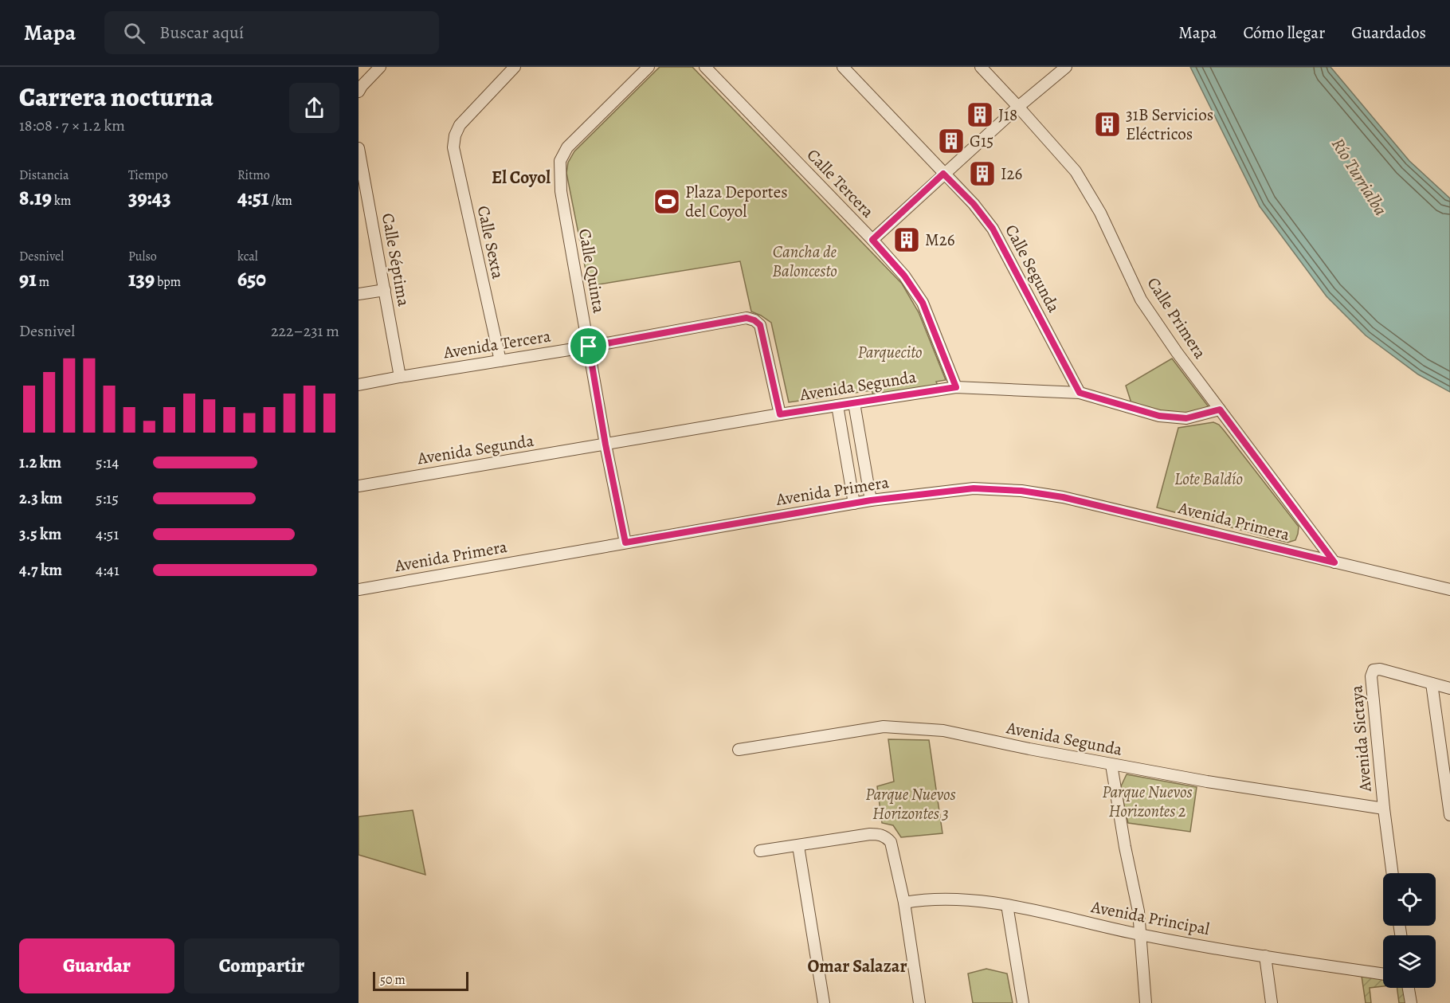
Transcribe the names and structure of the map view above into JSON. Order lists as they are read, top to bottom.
{
  "streets": {
    "street": [
      "Calle Tercera",
      "Calle Sexta",
      "Calle Séptima",
      "Calle Segunda",
      "Calle Quinta",
      "Calle Primera",
      "Avenida Tercera",
      "Avenida Segunda",
      "Avenida Primera",
      "Avenida Sictaya",
      "Avenida Principal"
    ]
  },
  "crossings": [
    ["Calle Tercera", "Avenida Segunda"],
    ["Calle Sexta", "Avenida Tercera"],
    ["Calle Séptima", "Avenida Tercera"],
    ["Calle Segunda", "Avenida Segunda"],
    ["Calle Quinta", "Avenida Tercera"],
    ["Calle Quinta", "Avenida Segunda"],
    ["Calle Quinta", "Avenida Primera"],
    ["Calle Primera", "Avenida Segunda"],
    ["Calle Primera", "Avenida Primera"],
    ["Avenida Tercera", "Avenida Segunda"],
    ["Avenida Segunda", "Avenida Sictaya"]
  ],
  "districts": ["El Coyol", "Omar Salazar"],
  "water": ["Río Turrialba"],
  "parks": [
    "Cancha de Baloncesto",
    "Parquecito",
    "Lote Baldío",
    "Parque Nuevos Horizontes 2",
    "Parque Nuevos Horizontes 3"
  ],
  "places": {
    "building": [
      "J18",
      "31B Servicios Eléctricos",
      "G15",
      "I26",
      "M26"
    ],
    "sports": ["Plaza Deportes del Coyol"]
  },
  "scale_bar": "50 m",
  "page": {
    "header": "Mapa",
    "search": "Buscar aquí",
    "nav": ["Mapa", "Cómo llegar", "Guardados"],
    "heading": ["Carrera nocturna", "18:08 · 7 × 1.2 km"],
    "stats": [
      ["Distancia", "8.19 km"],
      ["Tiempo", "39:43"],
      ["Ritmo", "4:51 /km"],
      ["Desnivel", "91 m"],
      ["Pulso", "139 bpm"],
      ["kcal", "650"]
    ],
    "chart": ["Desnivel", "222–231 m"],
    "list": [
      {
        "name": "1.2 km",
        "note": "5:14"
      },
      {
        "name": "2.3 km",
        "note": "5:15"
      },
      {
        "name": "3.5 km",
        "note": "4:51"
      },
      {
        "name": "4.7 km",
        "note": "4:41"
      }
    ],
    "buttons": ["Guardar", "Compartir"],
    "scale": "50 m"
  }
}
